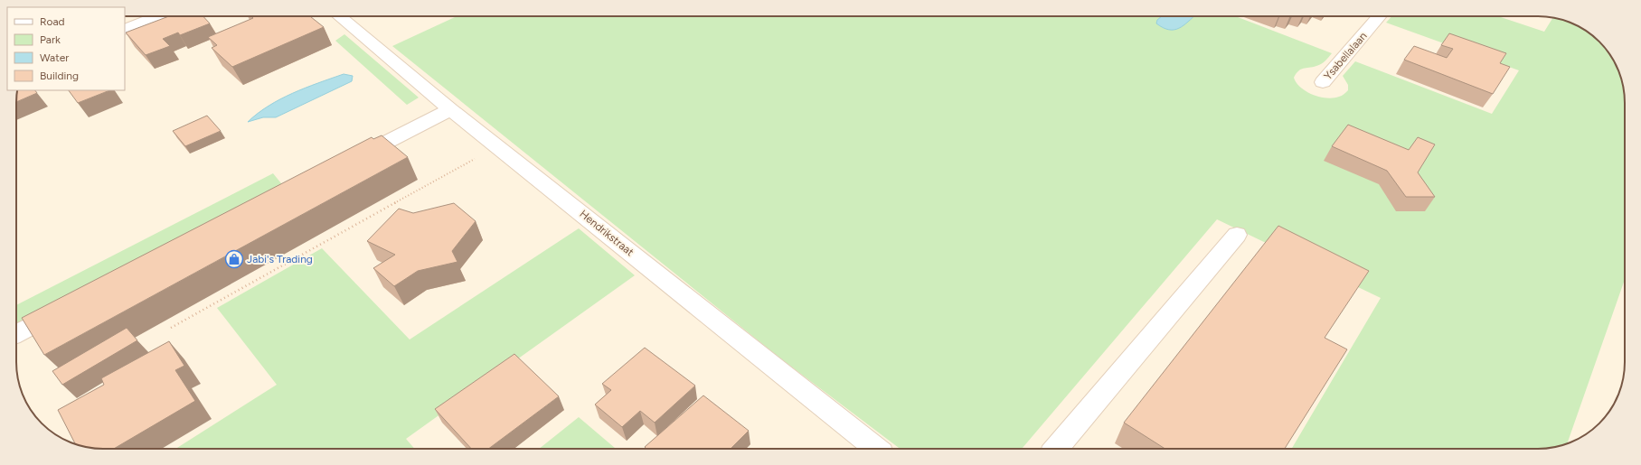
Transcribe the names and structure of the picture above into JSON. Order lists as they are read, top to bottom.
{
  "streets": {
    "street": ["Ysabellalaan", "Hendrikstraat"]
  },
  "places": {
    "shop": ["Jabi's Trading"]
  },
  "legend": [
    "Road",
    "Park",
    "Water",
    "Building"
  ]
}
